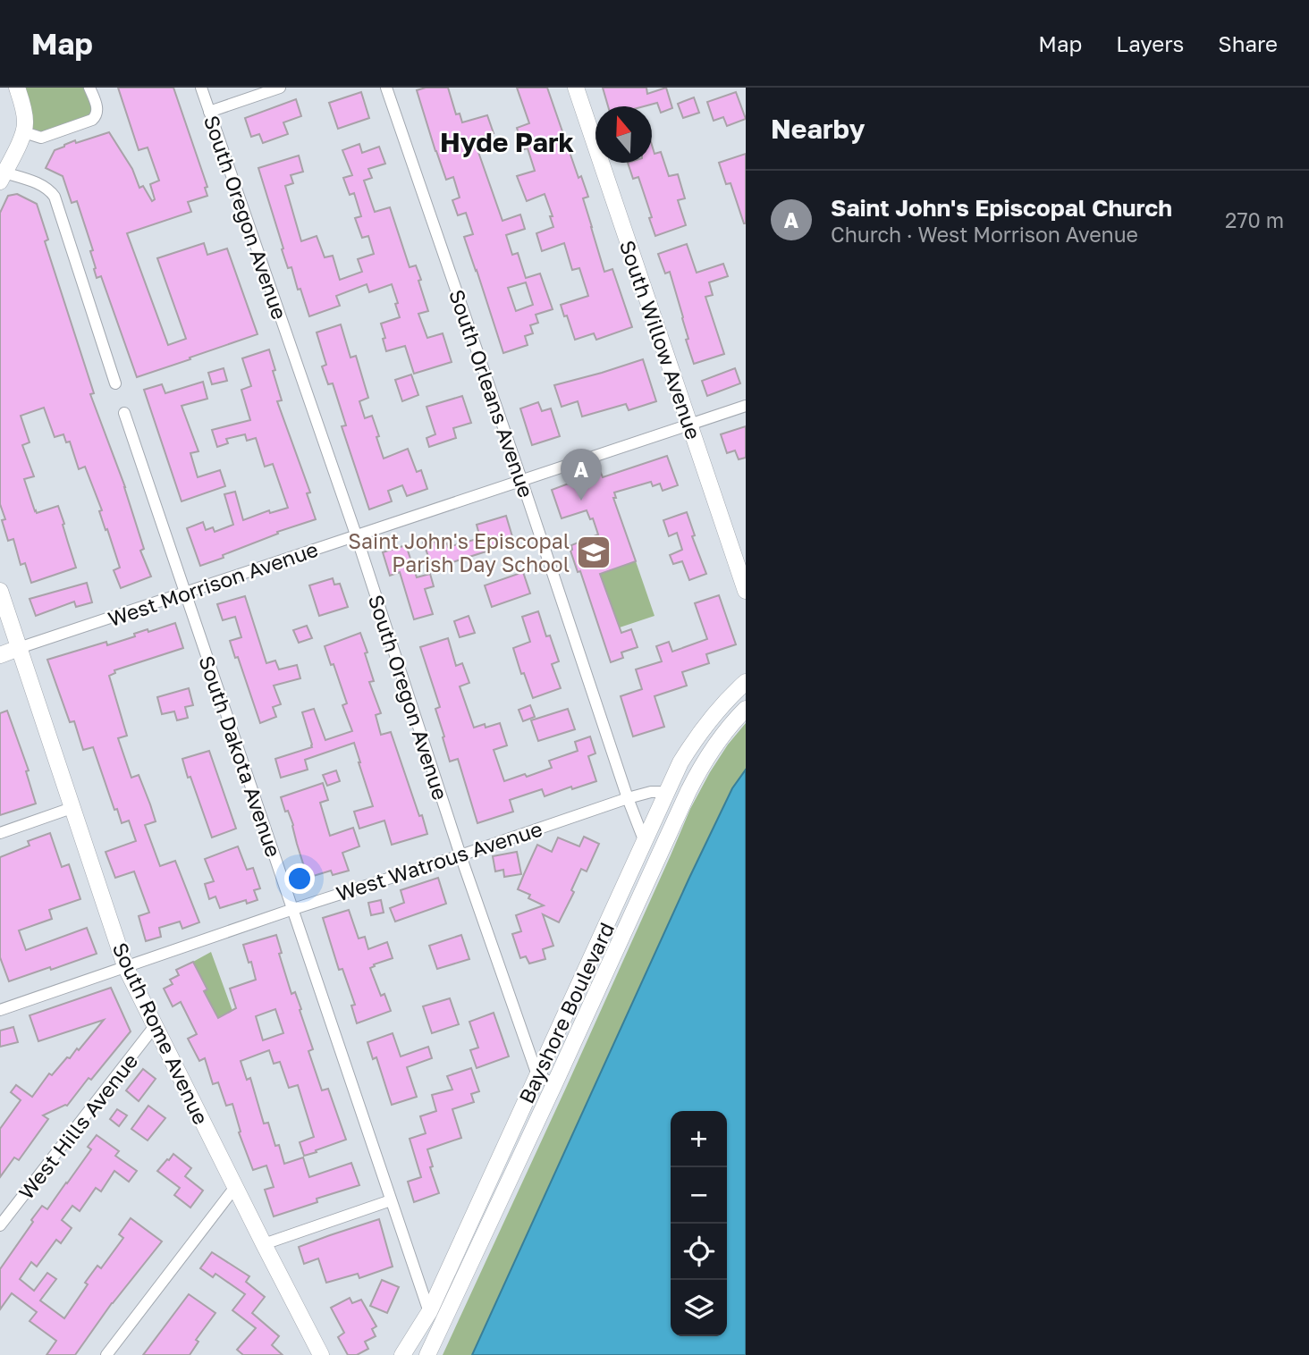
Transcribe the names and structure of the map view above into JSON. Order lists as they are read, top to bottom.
{
  "streets": {
    "street": [
      "South Oregon Avenue",
      "South Willow Avenue",
      "South Orleans Avenue",
      "West Morrison Avenue",
      "South Dakota Avenue",
      "West Watrous Avenue",
      "Bayshore Boulevard",
      "South Rome Avenue",
      "West Hills Avenue"
    ]
  },
  "crossings": [
    ["South Oregon Avenue", "West Morrison Avenue"],
    ["South Oregon Avenue", "West Watrous Avenue"],
    ["South Oregon Avenue", "Bayshore Boulevard"],
    ["South Willow Avenue", "West Morrison Avenue"],
    ["South Orleans Avenue", "West Morrison Avenue"],
    ["South Orleans Avenue", "West Watrous Avenue"],
    ["South Orleans Avenue", "Bayshore Boulevard"],
    ["West Morrison Avenue", "South Dakota Avenue"],
    ["West Morrison Avenue", "South Rome Avenue"],
    ["South Dakota Avenue", "West Watrous Avenue"],
    ["South Dakota Avenue", "Bayshore Boulevard"],
    ["West Watrous Avenue", "Bayshore Boulevard"],
    ["West Watrous Avenue", "South Rome Avenue"],
    ["South Rome Avenue", "West Hills Avenue"]
  ],
  "districts": ["Hyde Park"],
  "places": {
    "school or university": ["Saint John's Episcopal Parish Day School"]
  },
  "north": "top",
  "page": {
    "header": "Map",
    "nav": ["Map", "Layers", "Share"],
    "heading": "Nearby",
    "list": [
      {
        "mark": "A",
        "name": "Saint John's Episcopal Church",
        "note": "Church · West Morrison Avenue",
        "value": "270 m"
      }
    ],
    "pins": "A",
    "map_buttons": ["+", "−"]
  }
}
